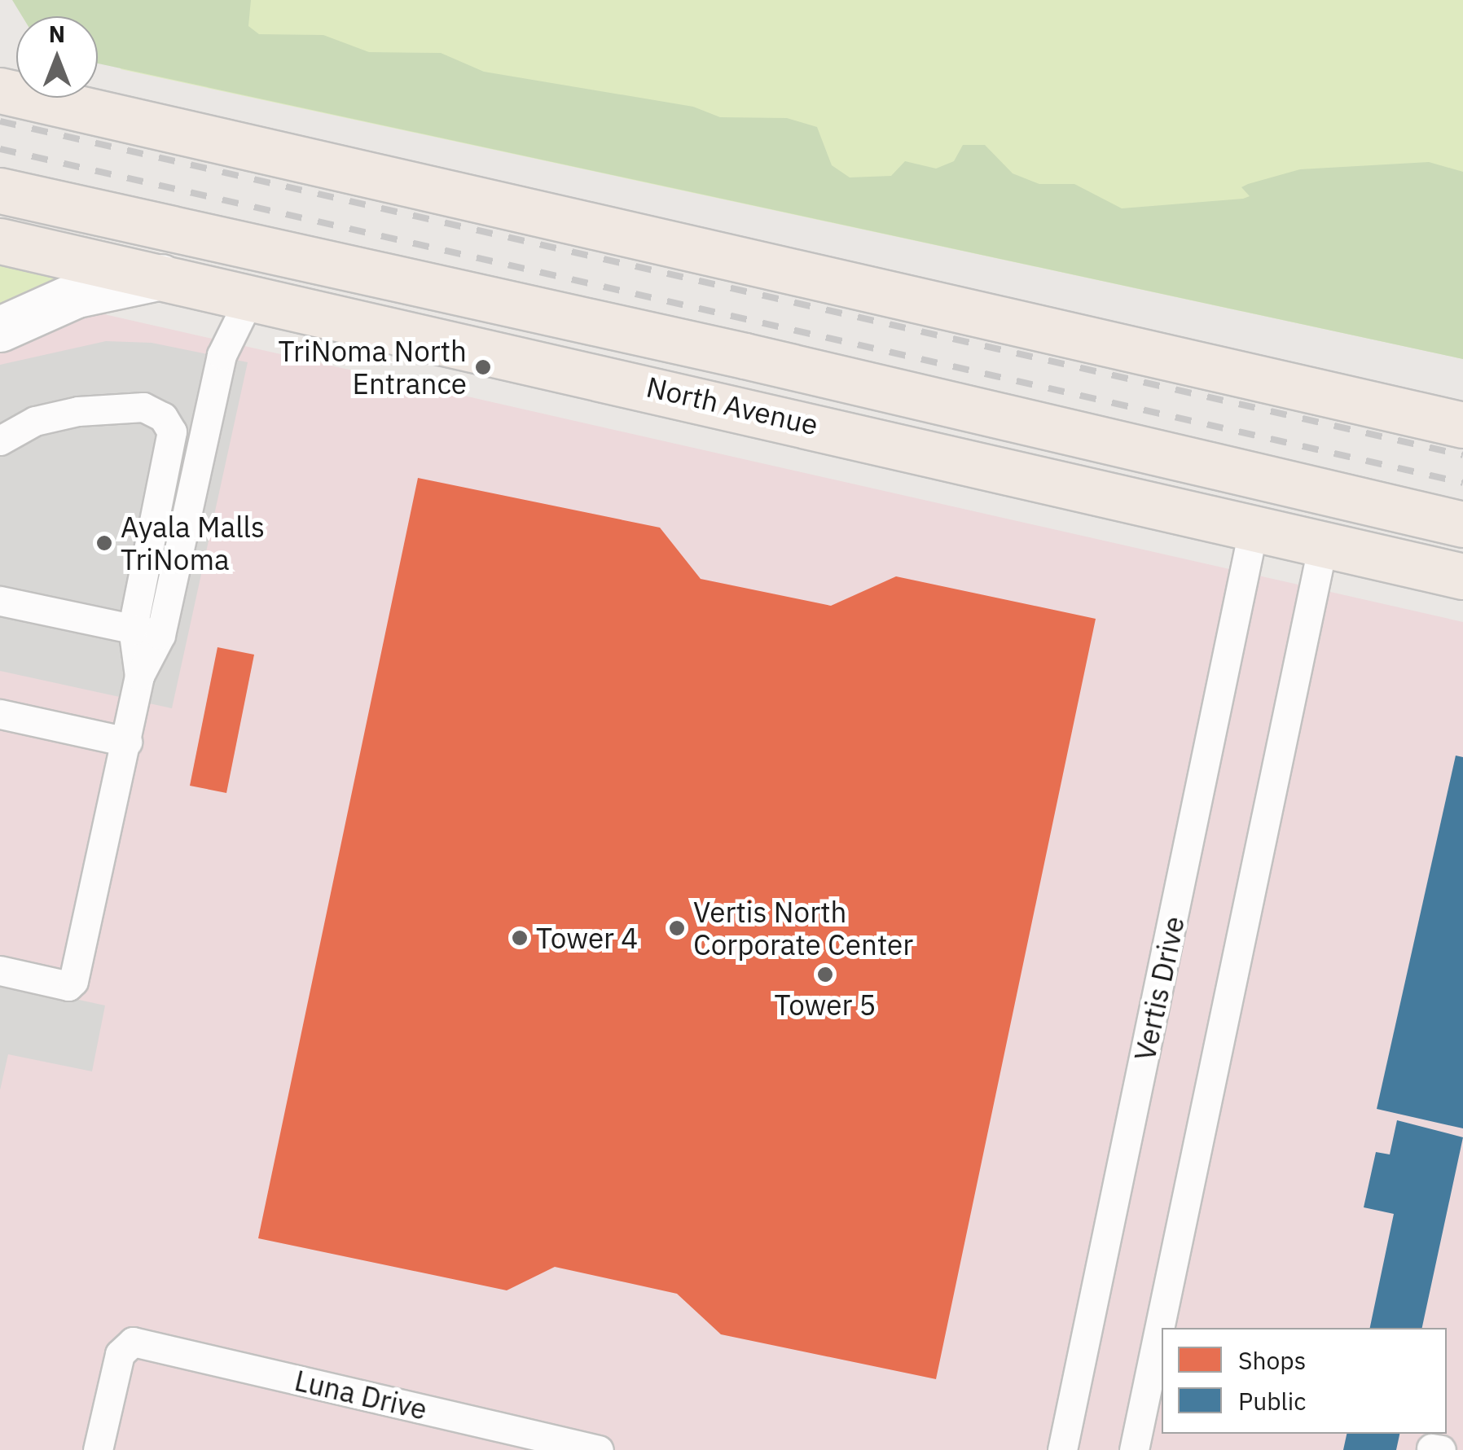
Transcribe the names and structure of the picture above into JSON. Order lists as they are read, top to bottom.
{
  "streets": {
    "main road": ["North Avenue"],
    "lane": ["Vertis Drive", "Luna Drive"]
  },
  "crossings": [
    ["North Avenue", "Vertis Drive"]
  ],
  "places": [
    "TriNoma North Entrance",
    "Ayala Malls TriNoma",
    "Vertis North Corporate Center",
    "Tower 4",
    "Tower 5"
  ],
  "legend": ["Shops", "Public"],
  "north": "top"
}
